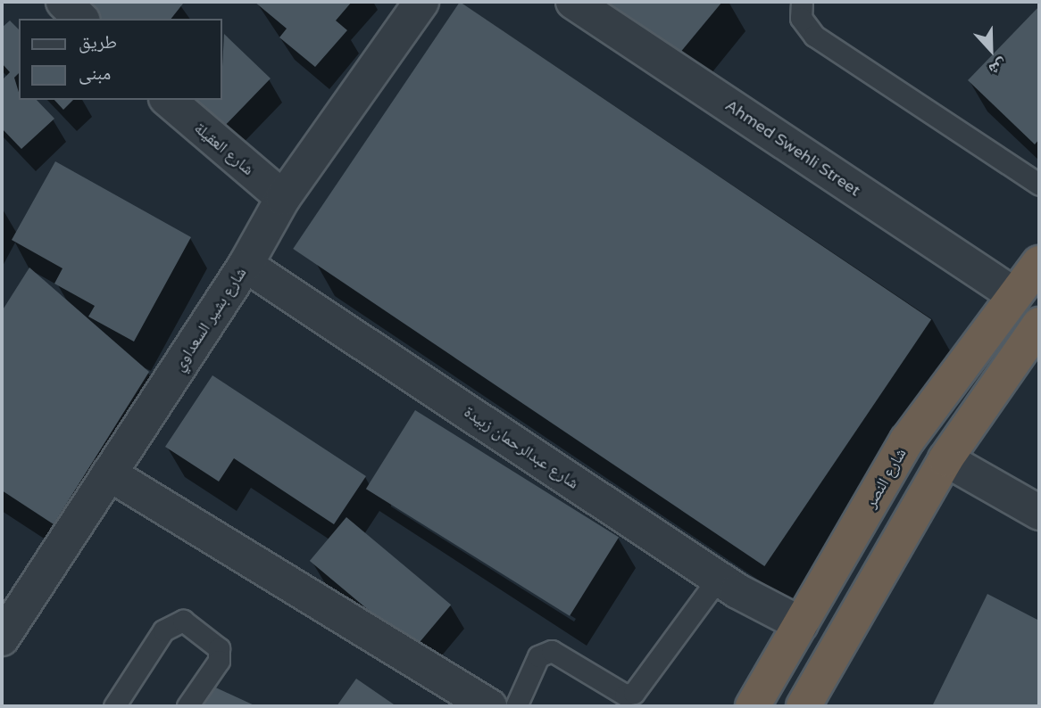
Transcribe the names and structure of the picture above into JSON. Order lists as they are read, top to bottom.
{
  "streets": {
    "highway": ["شارع النصر"],
    "street": [
      "Ahmed Swehli Street",
      "شارع العقيلة",
      "شارع بشير السعداوي",
      "شارع عبدالرحمان زبيدة"
    ]
  },
  "crossings": [
    ["Ahmed Swehli Street", "شارع النصر"],
    ["شارع العقيلة", "شارع بشير السعداوي"],
    ["شارع بشير السعداوي", "شارع عبدالرحمان زبيدة"],
    ["شارع عبدالرحمان زبيدة", "شارع النصر"]
  ],
  "legend": ["طريق", "مبنى"],
  "north": "bottom"
}
